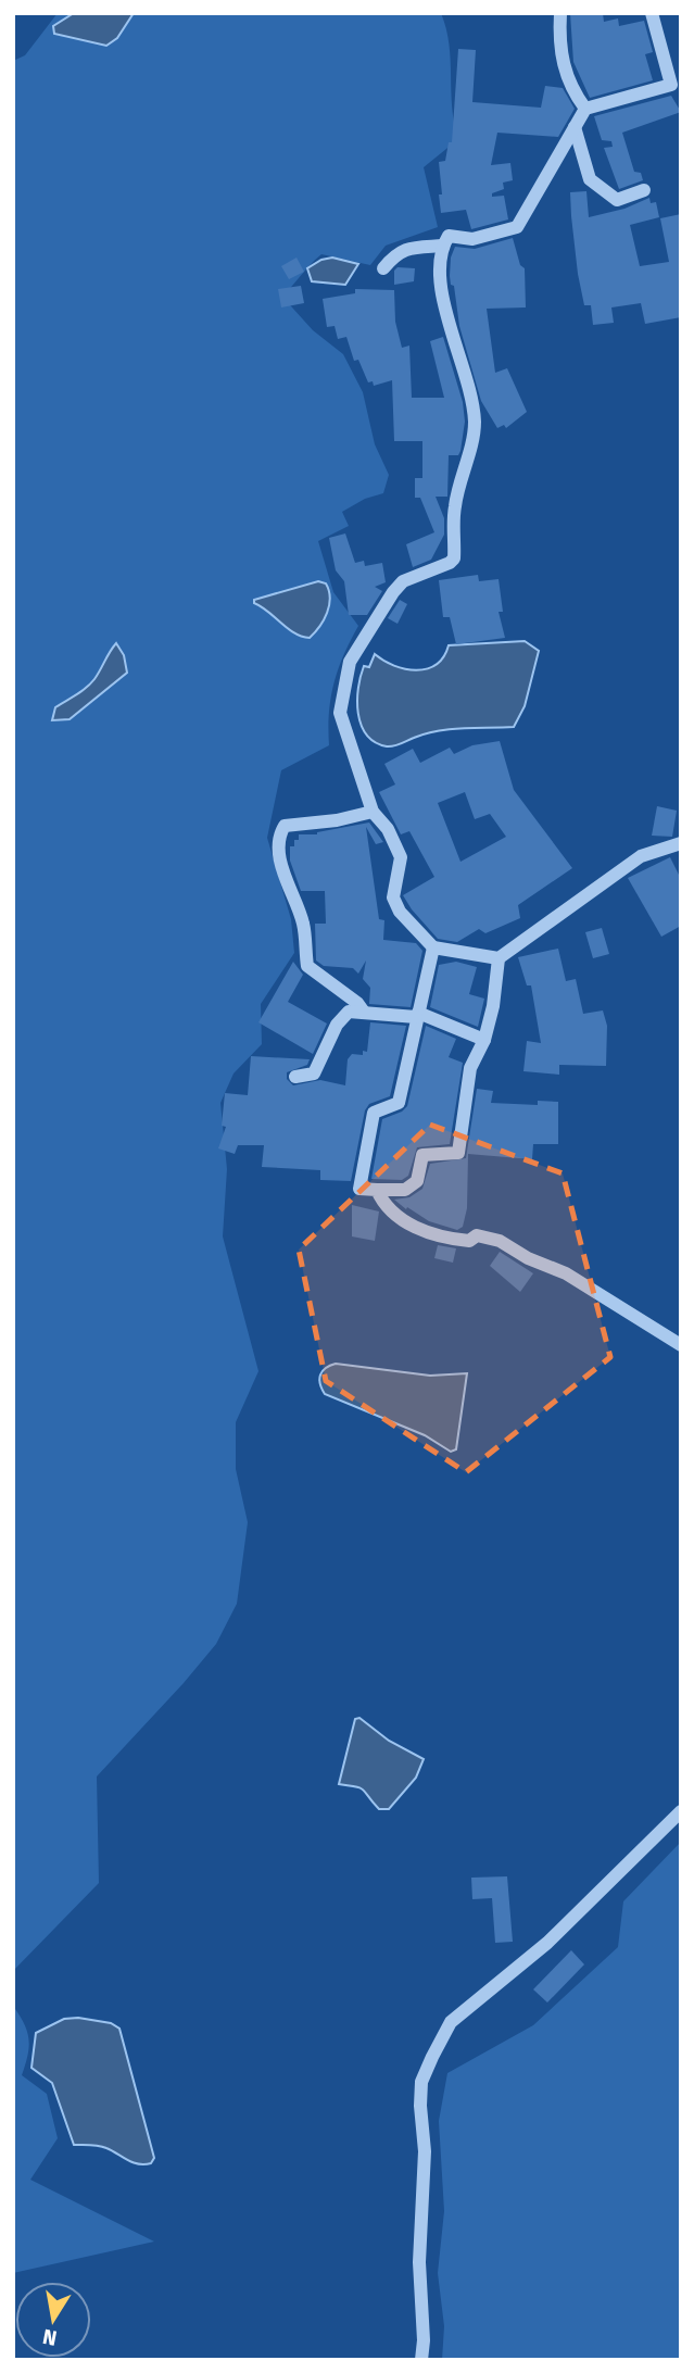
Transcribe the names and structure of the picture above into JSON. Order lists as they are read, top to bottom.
{
  "north": "bottom"
}
